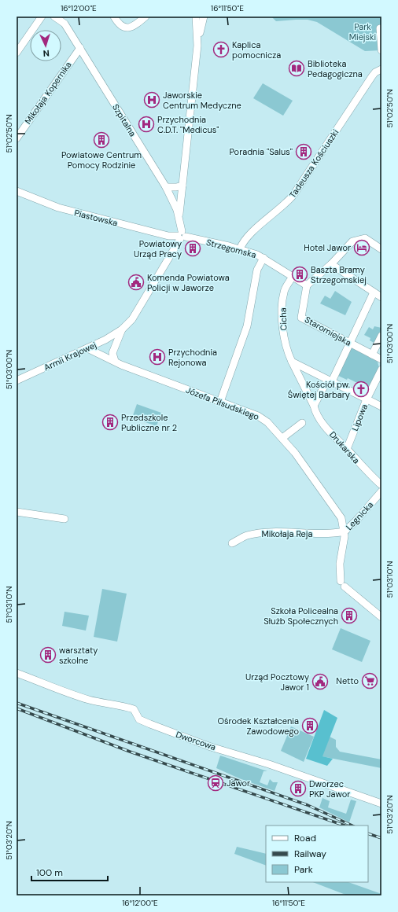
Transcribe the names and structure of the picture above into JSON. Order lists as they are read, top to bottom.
{
  "streets": {
    "street": [
      "Mikołaja Kopernika",
      "Szpitalna",
      "Tadeusza Kościuszki",
      "Piastowska",
      "Strzegomska",
      "Cicha",
      "Staromiejska",
      "Armii Krajowej",
      "Józefa Piłsudskiego",
      "Lipowa",
      "Drukarska",
      "Legnicka",
      "Mikołaja Reja",
      "Dworcowa"
    ]
  },
  "crossings": [
    ["Mikołaja Kopernika", "Szpitalna"],
    ["Szpitalna", "Piastowska"],
    ["Szpitalna", "Strzegomska"],
    ["Szpitalna", "Armii Krajowej"],
    ["Tadeusza Kościuszki", "Strzegomska"],
    ["Piastowska", "Strzegomska"],
    ["Piastowska", "Armii Krajowej"],
    ["Strzegomska", "Cicha"],
    ["Strzegomska", "Staromiejska"],
    ["Strzegomska", "Armii Krajowej"],
    ["Cicha", "Drukarska"],
    ["Armii Krajowej", "Józefa Piłsudskiego"],
    ["Józefa Piłsudskiego", "Legnicka"],
    ["Józefa Piłsudskiego", "Mikołaja Reja"],
    ["Lipowa", "Drukarska"],
    ["Legnicka", "Mikołaja Reja"]
  ],
  "parks": ["Park Miejski"],
  "places": {
    "church": ["Kaplica pomocnicza", "Kościół pw. Świętej Barbary"],
    "library": ["Biblioteka Pedagogiczna"],
    "hospital": ["Jaworskie Centrum Medyczne", "Przychodnia C.D.T. \"Medicus\"", "Przychodnia Rejonowa"],
    "building": [
      "Powiatowe Centrum Pomocy Rodzinie",
      "Poradnia \"Salus\"",
      "Powiatowy Urząd Pracy",
      "Baszta Bramy Strzegomskiej",
      "Przedszkole Publiczne nr 2",
      "Szkoła Policealna Służb Społecznych",
      "warsztaty szkolne",
      "Ośrodek Kształcenia Zawodowego",
      "Dworzec PKP Jawor"
    ],
    "hotel": ["Hotel Jawor"],
    "public building": ["Komenda Powiatowa Policji w Jaworze", "Urząd Pocztowy Jawor 1"],
    "supermarket": ["Netto"],
    "station": ["Jawor"]
  },
  "legend": ["Road", "Railway", "Park"],
  "scale_bar": "100 m",
  "north": "bottom",
  "coordinates": [
    "16°12'00\"E",
    "16°11'50\"E",
    "51°02'50\"N",
    "51°03'00\"N",
    "51°03'10\"N",
    "51°03'20\"N"
  ]
}
